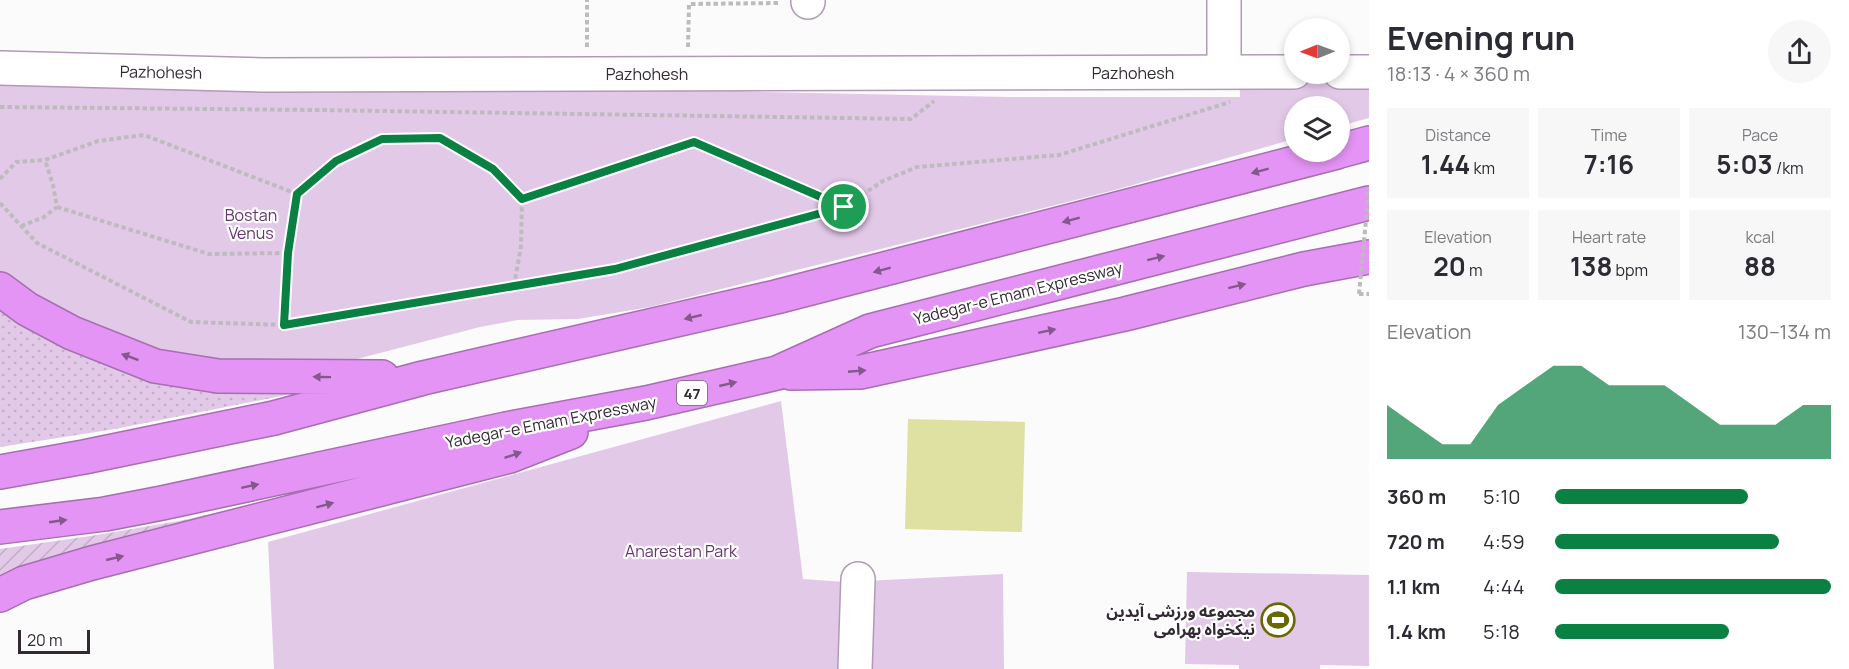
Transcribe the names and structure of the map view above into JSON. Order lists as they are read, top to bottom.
{
  "streets": {
    "highway": ["Yadegar-e Emam Expressway", "47"],
    "street": ["Pazhohesh"]
  },
  "parks": ["Bostan Venus", "Anarestan Park"],
  "places": {
    "sports": ["مجموعه ورزشی آیدین نیکخواه بهرامی"]
  },
  "scale_bar": "20 m",
  "north": "left",
  "page": {
    "heading": ["Evening run", "18:13 · 4 × 360 m"],
    "stats": [
      ["Distance", "1.44 km"],
      ["Time", "7:16"],
      ["Pace", "5:03 /km"],
      ["Elevation", "20 m"],
      ["Heart rate", "138 bpm"],
      ["kcal", "88"]
    ],
    "chart": ["Elevation", "130–134 m"],
    "list": [
      {
        "name": "360 m",
        "note": "5:10"
      },
      {
        "name": "720 m",
        "note": "4:59"
      },
      {
        "name": "1.1 km",
        "note": "4:44"
      },
      {
        "name": "1.4 km",
        "note": "5:18"
      }
    ],
    "scale": "20 m"
  }
}
